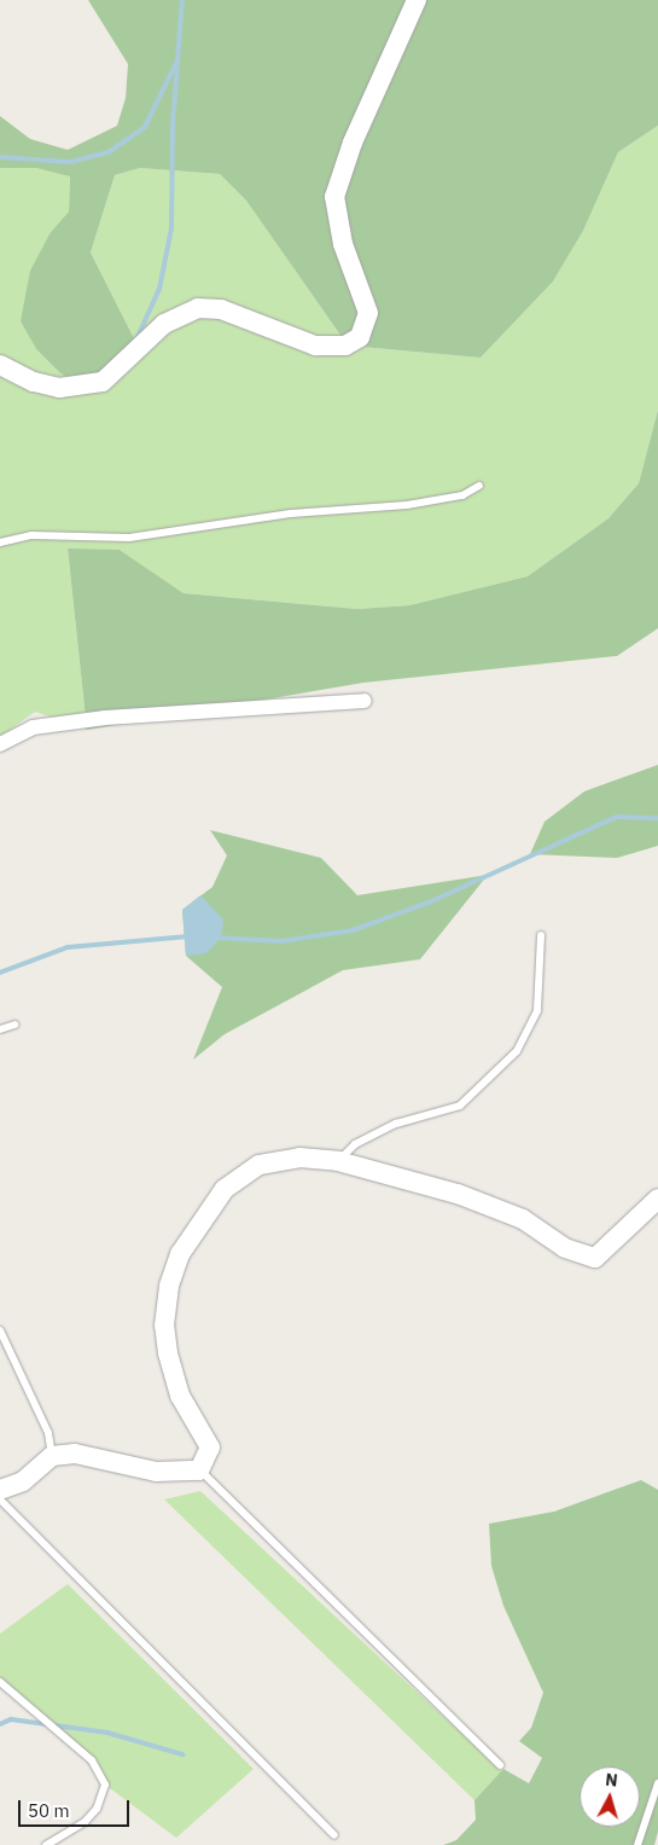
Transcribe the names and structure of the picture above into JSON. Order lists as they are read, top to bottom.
{
  "scale_bar": "50 m",
  "north": "top"
}
